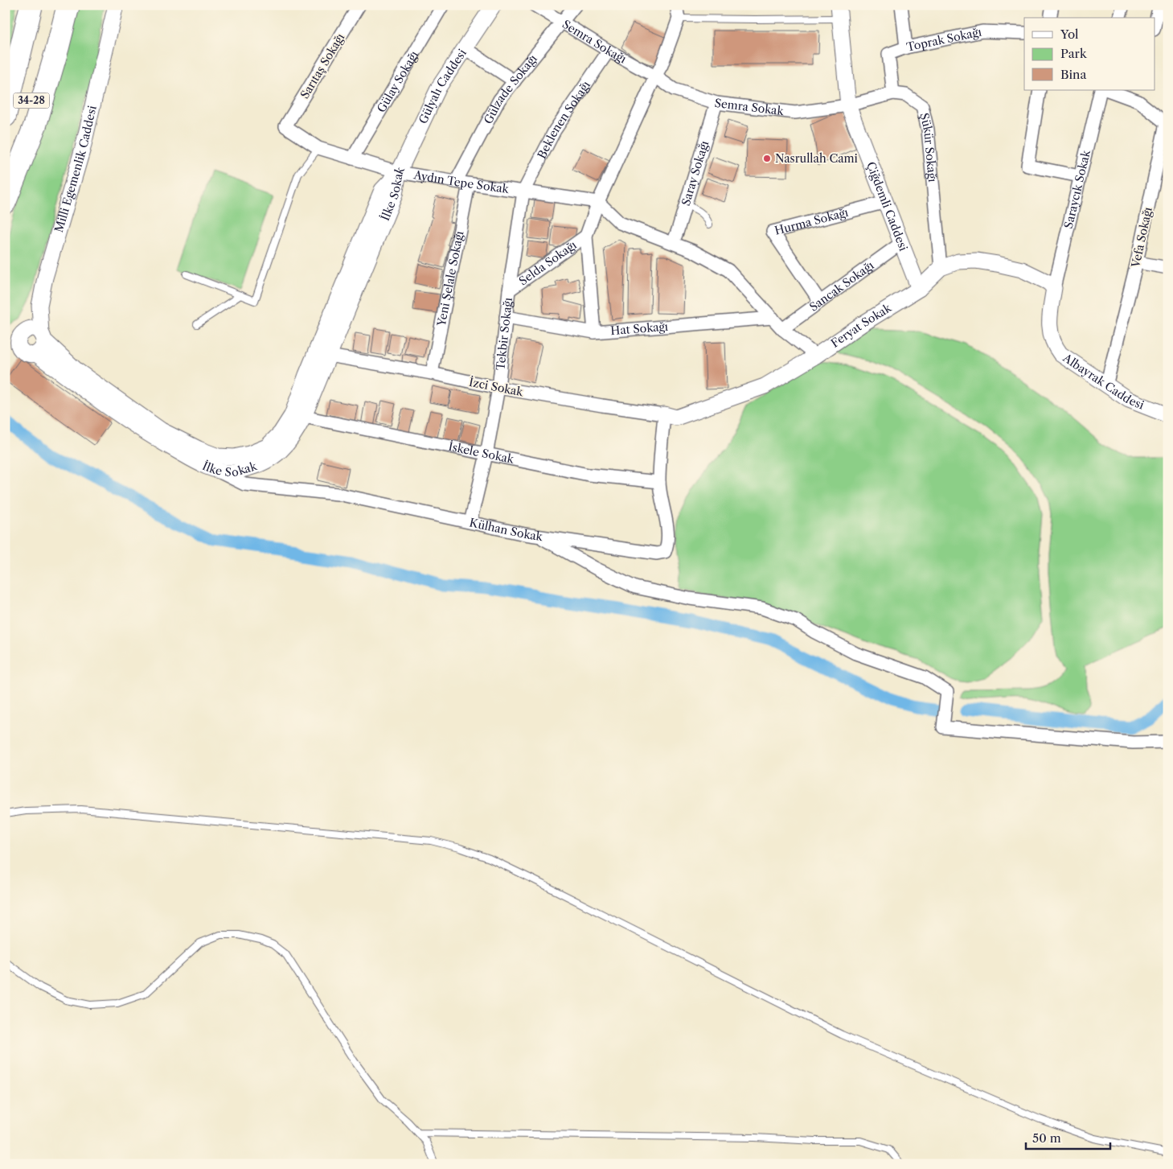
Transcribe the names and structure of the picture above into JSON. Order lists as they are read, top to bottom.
{
  "streets": {
    "highway": ["34-28"],
    "street": [
      "Toprak Sokağı",
      "Semra Sokağı",
      "Sarıtaş Sokağı",
      "Gülay Sokağı",
      "Gülyalı Caddesi",
      "Gülzade Sokağı",
      "Semra Sokak",
      "Beklenen Sokağı",
      "Şükür Sokağı",
      "Milli Egemenlik Caddesi",
      "Saray Sokağı",
      "Aydın Tepe Sokak",
      "Saraycık Sokak",
      "İlke Sokak",
      "Çiğdemli Caddesi",
      "Hurma Sokağı",
      "Vefa Sokağı",
      "Selda Sokağı",
      "Yeni Şelale Sokağı",
      "Sancak Sokağı",
      "Feryat Sokak",
      "Hat Sokağı",
      "Tekbir Sokağı",
      "Albayrak Caddesi",
      "İzci Sokak",
      "İskele Sokak",
      "Külhan Sokak"
    ]
  },
  "crossings": [
    ["Semra Sokağı", "Gülzade Sokağı"],
    ["Semra Sokağı", "Semra Sokak"],
    ["Semra Sokağı", "Beklenen Sokağı"],
    ["Sarıtaş Sokağı", "Aydın Tepe Sokak"],
    ["Gülay Sokağı", "Aydın Tepe Sokak"],
    ["Gülyalı Caddesi", "Aydın Tepe Sokak"],
    ["Gülyalı Caddesi", "İlke Sokak"],
    ["Gülzade Sokağı", "Aydın Tepe Sokak"],
    ["Semra Sokak", "Saray Sokağı"],
    ["Semra Sokak", "Çiğdemli Caddesi"],
    ["Beklenen Sokağı", "Aydın Tepe Sokak"],
    ["Beklenen Sokağı", "Tekbir Sokağı"],
    ["Şükür Sokağı", "Feryat Sokak"],
    ["Milli Egemenlik Caddesi", "İlke Sokak"],
    ["Aydın Tepe Sokak", "İlke Sokak"],
    ["Aydın Tepe Sokak", "Yeni Şelale Sokağı"],
    ["Aydın Tepe Sokak", "Tekbir Sokağı"],
    ["Saraycık Sokak", "Feryat Sokak"],
    ["Saraycık Sokak", "Albayrak Caddesi"],
    ["İlke Sokak", "İzci Sokak"],
    ["İlke Sokak", "İskele Sokak"],
    ["İlke Sokak", "Külhan Sokak"],
    ["Çiğdemli Caddesi", "Hurma Sokağı"],
    ["Çiğdemli Caddesi", "Sancak Sokağı"],
    ["Çiğdemli Caddesi", "Feryat Sokak"],
    ["Hurma Sokağı", "Sancak Sokağı"],
    ["Vefa Sokağı", "Albayrak Caddesi"],
    ["Selda Sokağı", "Tekbir Sokağı"],
    ["Yeni Şelale Sokağı", "İzci Sokak"],
    ["Feryat Sokak", "Albayrak Caddesi"],
    ["Feryat Sokak", "İzci Sokak"],
    ["Feryat Sokak", "Külhan Sokak"],
    ["Hat Sokağı", "Tekbir Sokağı"],
    ["Tekbir Sokağı", "İzci Sokak"],
    ["Tekbir Sokağı", "İskele Sokak"],
    ["Tekbir Sokağı", "Külhan Sokak"],
    ["İzci Sokak", "Külhan Sokak"],
    ["İskele Sokak", "Külhan Sokak"]
  ],
  "places": ["Nasrullah Cami"],
  "legend": ["Yol", "Park", "Bina"],
  "scale_bar": "50 m"
}
